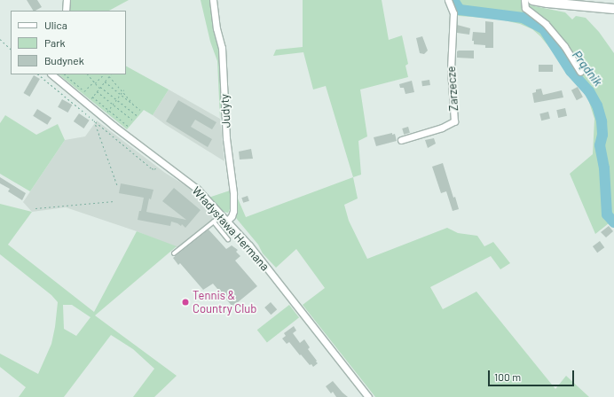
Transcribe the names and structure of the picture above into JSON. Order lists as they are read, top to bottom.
{
  "streets": {
    "street": ["Zarzecze", "Judyty", "Władysława Hermana"]
  },
  "crossings": [
    ["Judyty", "Władysława Hermana"]
  ],
  "water": ["Prądnik"],
  "places": ["Tennis & Country Club"],
  "legend": ["Ulica", "Park", "Budynek"],
  "scale_bar": "100 m"
}
